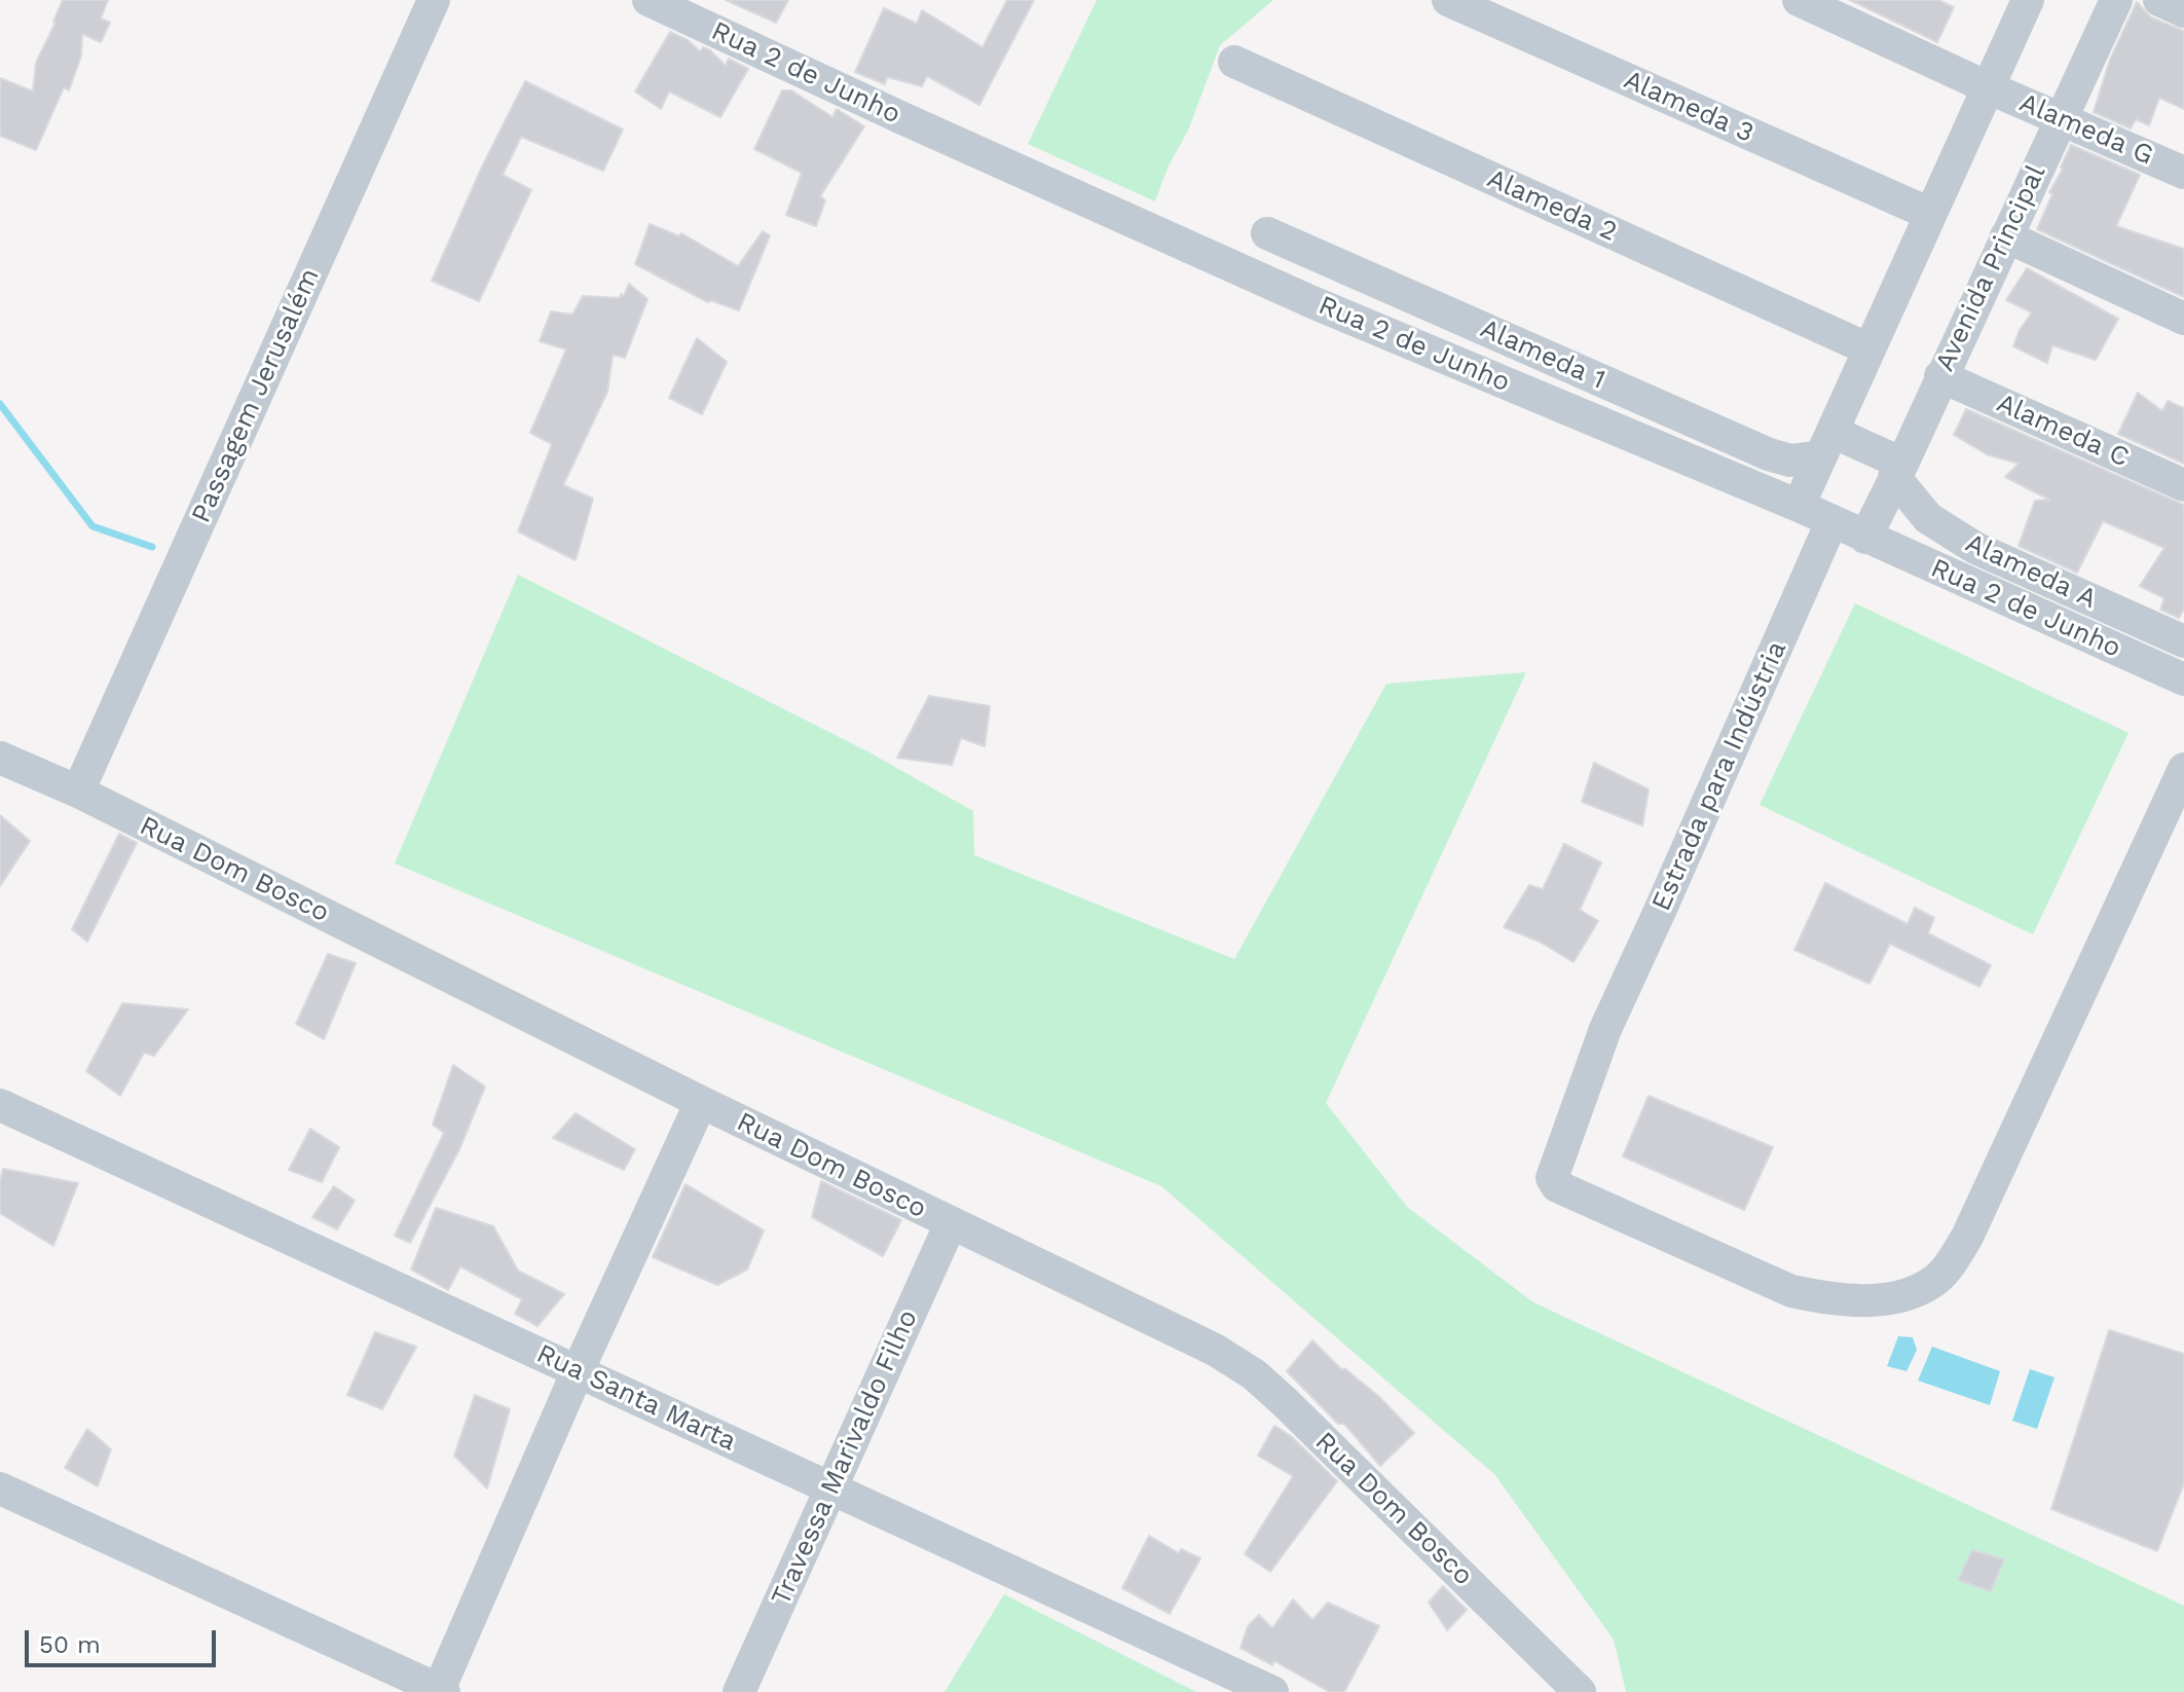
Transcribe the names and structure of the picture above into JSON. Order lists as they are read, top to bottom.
{
  "streets": {
    "street": [
      "Rua 2 de Junho",
      "Alameda 3",
      "Alameda G",
      "Alameda 2",
      "Avenida Principal",
      "Alameda 1",
      "Passagem Jerusalém",
      "Alameda C",
      "Alameda A",
      "Estrada para Indústria",
      "Rua Dom Bosco",
      "Rua Santa Marta",
      "Travessa Marivaldo Filho"
    ]
  },
  "crossings": [
    ["Rua 2 de Junho", "Avenida Principal"],
    ["Rua 2 de Junho", "Estrada para Indústria"],
    ["Alameda G", "Avenida Principal"],
    ["Avenida Principal", "Alameda C"],
    ["Avenida Principal", "Alameda A"],
    ["Passagem Jerusalém", "Rua Dom Bosco"],
    ["Rua Dom Bosco", "Travessa Marivaldo Filho"],
    ["Rua Santa Marta", "Travessa Marivaldo Filho"]
  ],
  "scale_bar": "50 m"
}
